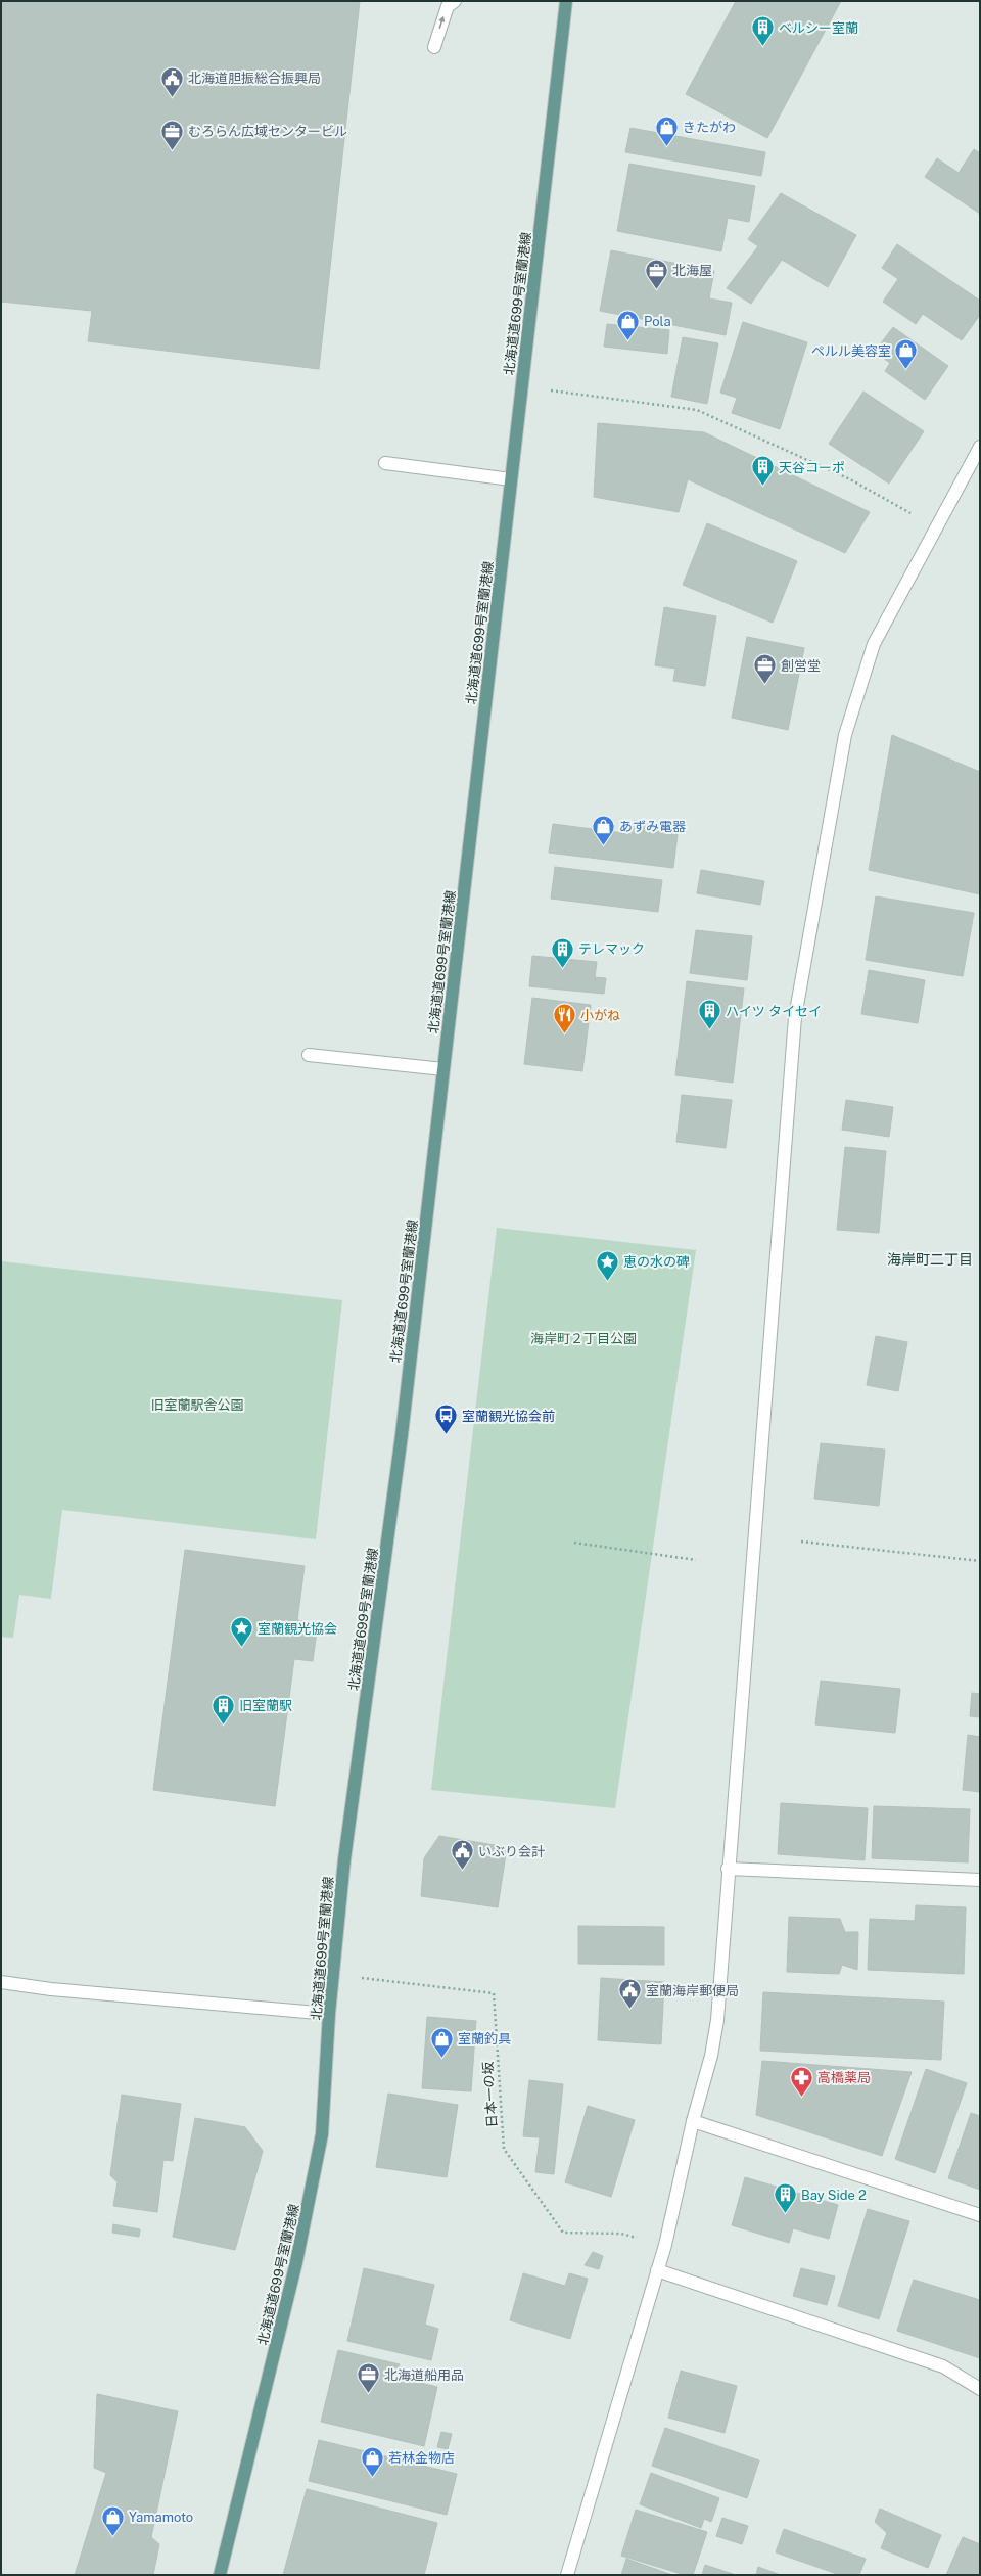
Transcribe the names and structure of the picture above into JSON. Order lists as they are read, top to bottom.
{
  "streets": {
    "main road": ["北海道道699号室蘭港線"],
    "path": ["日本一の坂"]
  },
  "crossings": [
    ["北海道道699号室蘭港線", "日本一の坂"]
  ],
  "districts": ["海岸町二丁目"],
  "parks": ["海岸町２丁目公園", "旧室蘭駅舎公園"],
  "places": {
    "building": [
      "ベルシー室蘭",
      "天谷コーポ",
      "テレマック",
      "ハイツ タイセイ",
      "旧室蘭駅",
      "Bay Side 2"
    ],
    "public building": ["北海道胆振総合振興局", "いぶり会計", "室蘭海岸郵便局"],
    "shop": [
      "きたがわ",
      "Pola",
      "ペルル美容室",
      "あずみ電器",
      "室蘭釣具",
      "若林金物店",
      "Yamamoto"
    ],
    "office": [
      "むろらん広域センタービル",
      "北海屋",
      "創営堂",
      "北海道船用品"
    ],
    "restaurant": ["小がね"],
    "place": ["恵の水の碑", "室蘭観光協会"],
    "bus stop": ["室蘭観光協会前"],
    "pharmacy": ["高橋薬局"]
  }
}
